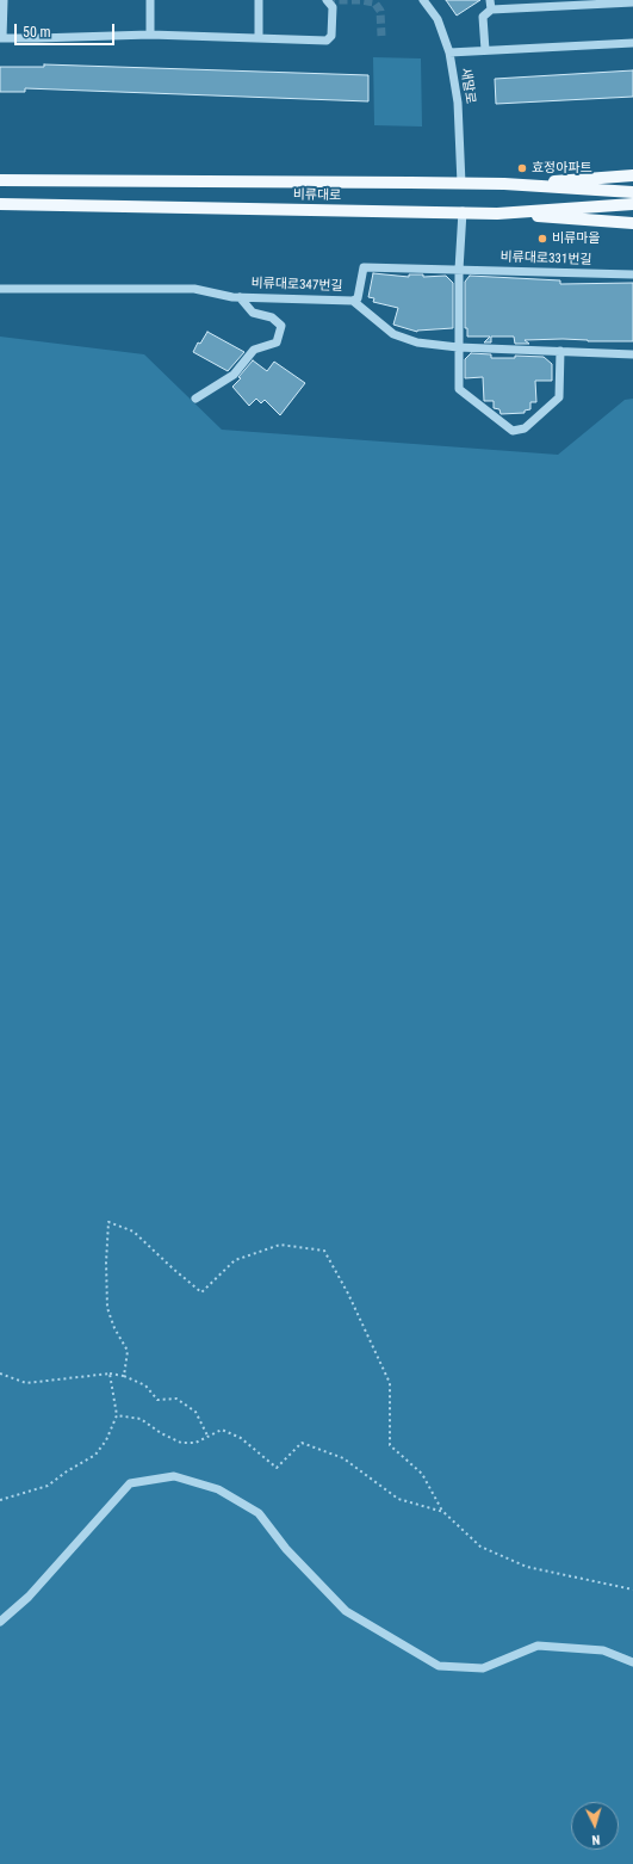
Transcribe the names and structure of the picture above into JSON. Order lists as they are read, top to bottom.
{
  "streets": {
    "main road": ["비류대로"],
    "street": ["새말로", "비류대로331번길", "비류대로347번길"]
  },
  "crossings": [
    ["새말로", "비류대로"],
    ["비류대로331번길", "비류대로347번길"]
  ],
  "places": ["효정아파트", "비류마을"],
  "scale_bar": "50 m",
  "north": "bottom"
}
